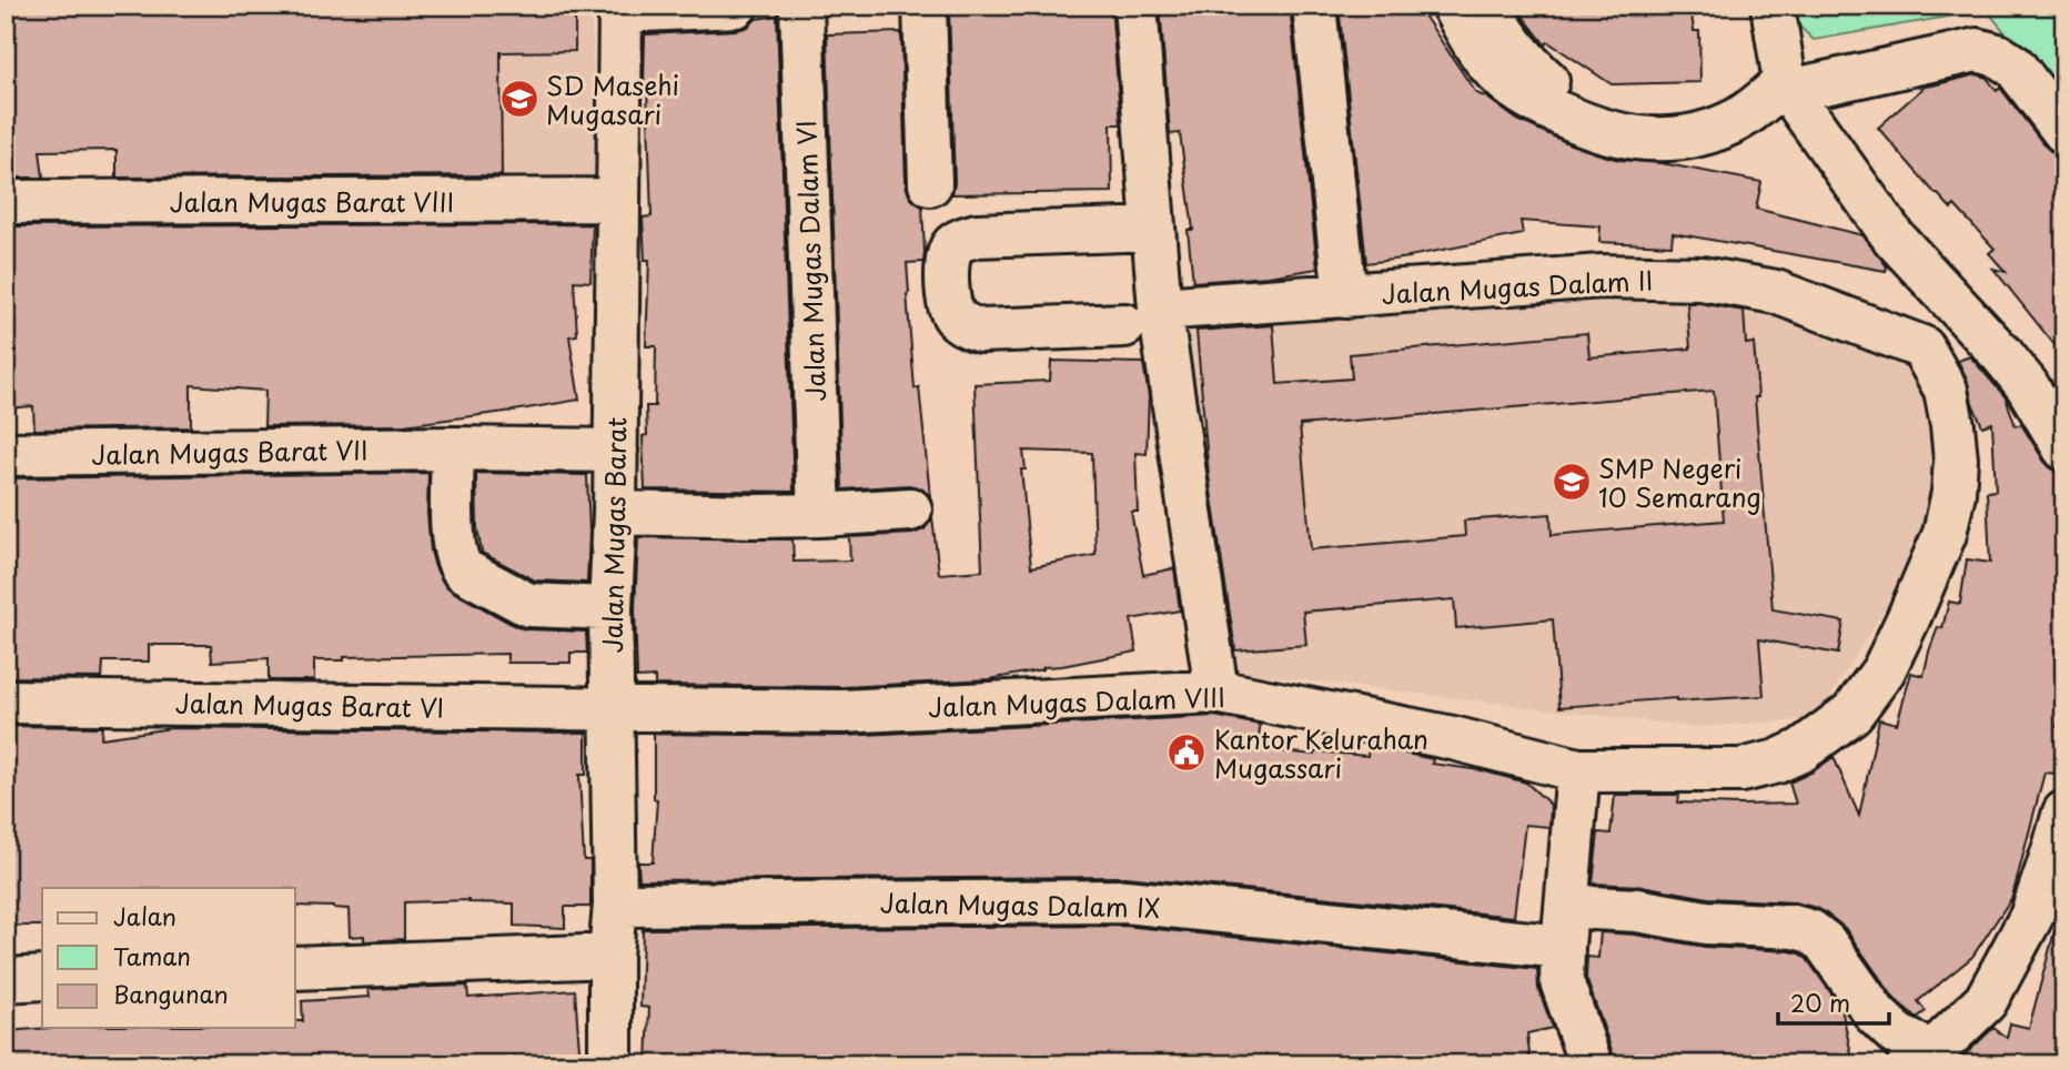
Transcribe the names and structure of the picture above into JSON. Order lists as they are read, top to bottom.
{
  "streets": {
    "street": [
      "Jalan Mugas Barat VIII",
      "Jalan Mugas Dalam VI",
      "Jalan Mugas Dalam II",
      "Jalan Mugas Barat VII",
      "Jalan Mugas Barat",
      "Jalan Mugas Dalam VIII",
      "Jalan Mugas Barat VI",
      "Jalan Mugas Dalam IX"
    ]
  },
  "crossings": [
    ["Jalan Mugas Barat VIII", "Jalan Mugas Barat"],
    ["Jalan Mugas Barat VII", "Jalan Mugas Barat"],
    ["Jalan Mugas Barat", "Jalan Mugas Dalam VIII"],
    ["Jalan Mugas Barat", "Jalan Mugas Barat VI"],
    ["Jalan Mugas Barat", "Jalan Mugas Dalam IX"],
    ["Jalan Mugas Dalam VIII", "Jalan Mugas Barat VI"]
  ],
  "places": {
    "school or university": ["SD Masehi Mugasari", "SMP Negeri 10 Semarang"],
    "public building": ["Kantor Kelurahan Mugassari"]
  },
  "legend": ["Jalan", "Taman", "Bangunan"],
  "scale_bar": "20 m"
}
